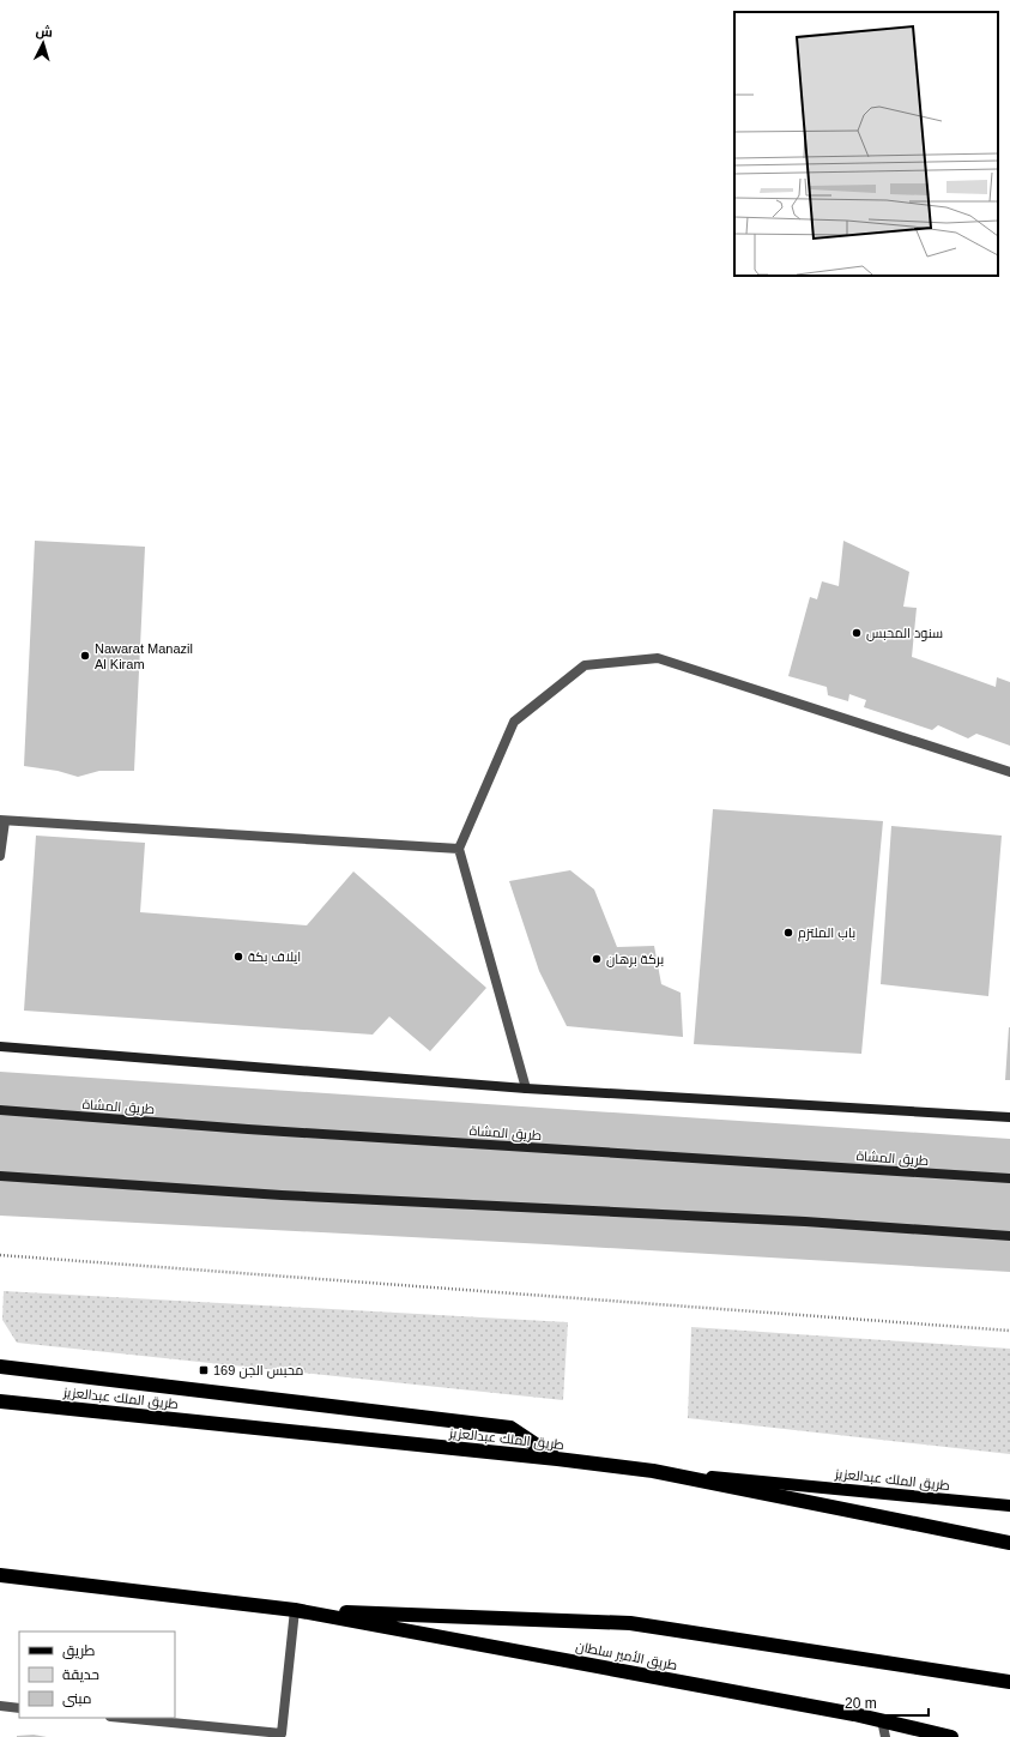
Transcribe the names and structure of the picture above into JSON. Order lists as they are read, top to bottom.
{
  "streets": {
    "highway": ["طريق الملك عبدالعزيز", "طريق الأمير سلطان"],
    "main road": ["طريق المشاة"]
  },
  "places": {
    "other": [
      "سنود المحبس",
      "Nawarat Manazil Al Kiram",
      "باب الملتزم",
      "ايلاف بكة",
      "بركة برهان"
    ],
    "transit": ["محبس الجن 169"]
  },
  "legend": ["طريق", "حديقة", "مبنى"],
  "scale_bar": "20 m",
  "north": "top"
}
